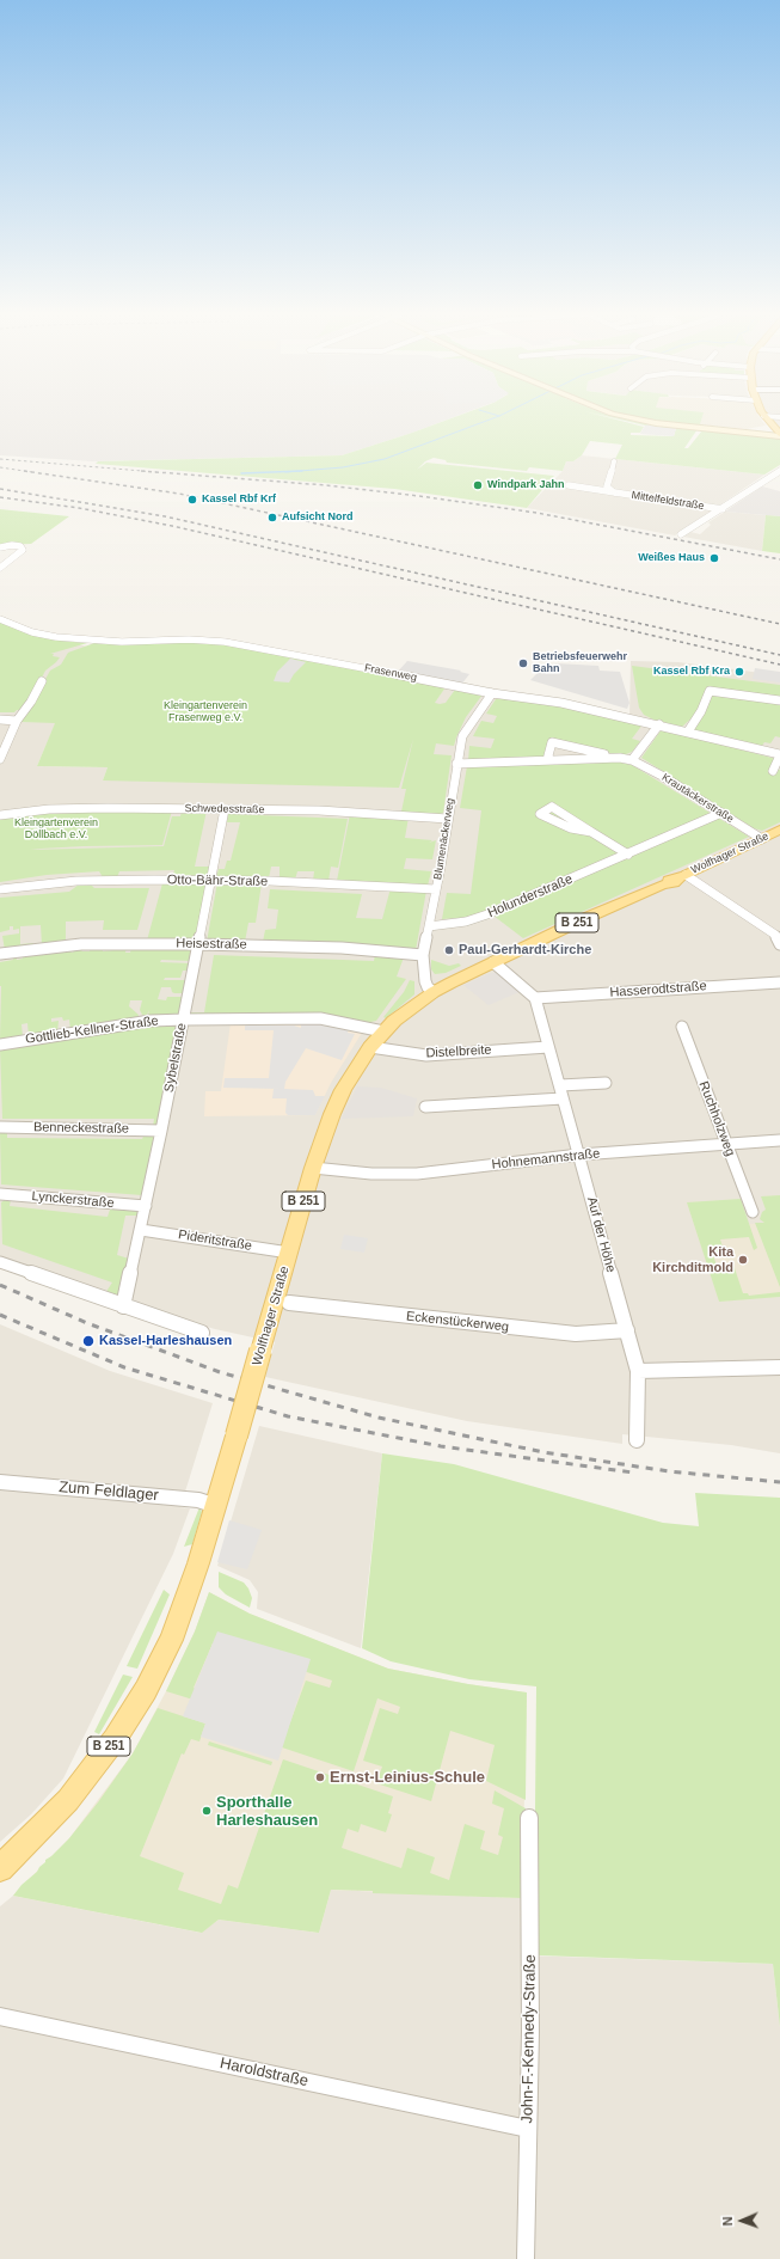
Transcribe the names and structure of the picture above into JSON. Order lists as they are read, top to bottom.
{
  "streets": {
    "main road": ["Wolfhager Straße", "B 251"],
    "street": [
      "Mittelfeldstraße",
      "Frasenweg",
      "Krautäckerstraße",
      "Schwedesstraße",
      "Blumenäckerweg",
      "Otto-Bähr-Straße",
      "Holunderstraße",
      "Heisestraße",
      "Hasserodtstraße",
      "Gottlieb-Kellner-Straße",
      "Distelbreite",
      "Sybelstraße",
      "Ruchholzweg",
      "Benneckestraße",
      "Hohnemannstraße",
      "Lynckerstraße",
      "Auf der Höhe",
      "Pideritstraße",
      "Eckenstückerweg",
      "Zum Feldlager",
      "John-F.-Kennedy-Straße",
      "Haroldstraße"
    ]
  },
  "crossings": [
    ["Frasenweg", "Blumenäckerweg"],
    ["Krautäckerstraße", "Blumenäckerweg"],
    ["Krautäckerstraße", "Wolfhager Straße"],
    ["Krautäckerstraße", "Holunderstraße"],
    ["Schwedesstraße", "Blumenäckerweg"],
    ["Schwedesstraße", "Sybelstraße"],
    ["Blumenäckerweg", "Wolfhager Straße"],
    ["Blumenäckerweg", "Otto-Bähr-Straße"],
    ["Blumenäckerweg", "Holunderstraße"],
    ["Blumenäckerweg", "Heisestraße"],
    ["Wolfhager Straße", "Gottlieb-Kellner-Straße"],
    ["Wolfhager Straße", "Distelbreite"],
    ["Wolfhager Straße", "Hohnemannstraße"],
    ["Wolfhager Straße", "Pideritstraße"],
    ["Wolfhager Straße", "Zum Feldlager"],
    ["Otto-Bähr-Straße", "Sybelstraße"],
    ["Heisestraße", "Sybelstraße"],
    ["Hasserodtstraße", "Auf der Höhe"],
    ["Gottlieb-Kellner-Straße", "Sybelstraße"],
    ["Distelbreite", "Auf der Höhe"],
    ["Sybelstraße", "Benneckestraße"],
    ["Sybelstraße", "Lynckerstraße"],
    ["Sybelstraße", "Pideritstraße"],
    ["Ruchholzweg", "Hohnemannstraße"],
    ["Hohnemannstraße", "Auf der Höhe"],
    ["Auf der Höhe", "Eckenstückerweg"],
    ["John-F.-Kennedy-Straße", "Haroldstraße"]
  ],
  "parks": ["Kleingartenverein Frasenweg e.V.", "Kleingartenverein Döllbach e.V."],
  "places": [
    "Windpark Jahn",
    "Kassel Rbf Krf",
    "Aufsicht Nord",
    "Weißes Haus",
    "Betriebsfeuerwehr Bahn",
    "Kassel Rbf Kra",
    "Paul-Gerhardt-Kirche",
    "Kita Kirchditmold",
    "Kassel-Harleshausen",
    "Ernst-Leinius-Schule",
    "Sporthalle Harleshausen"
  ],
  "north": "left"
}
